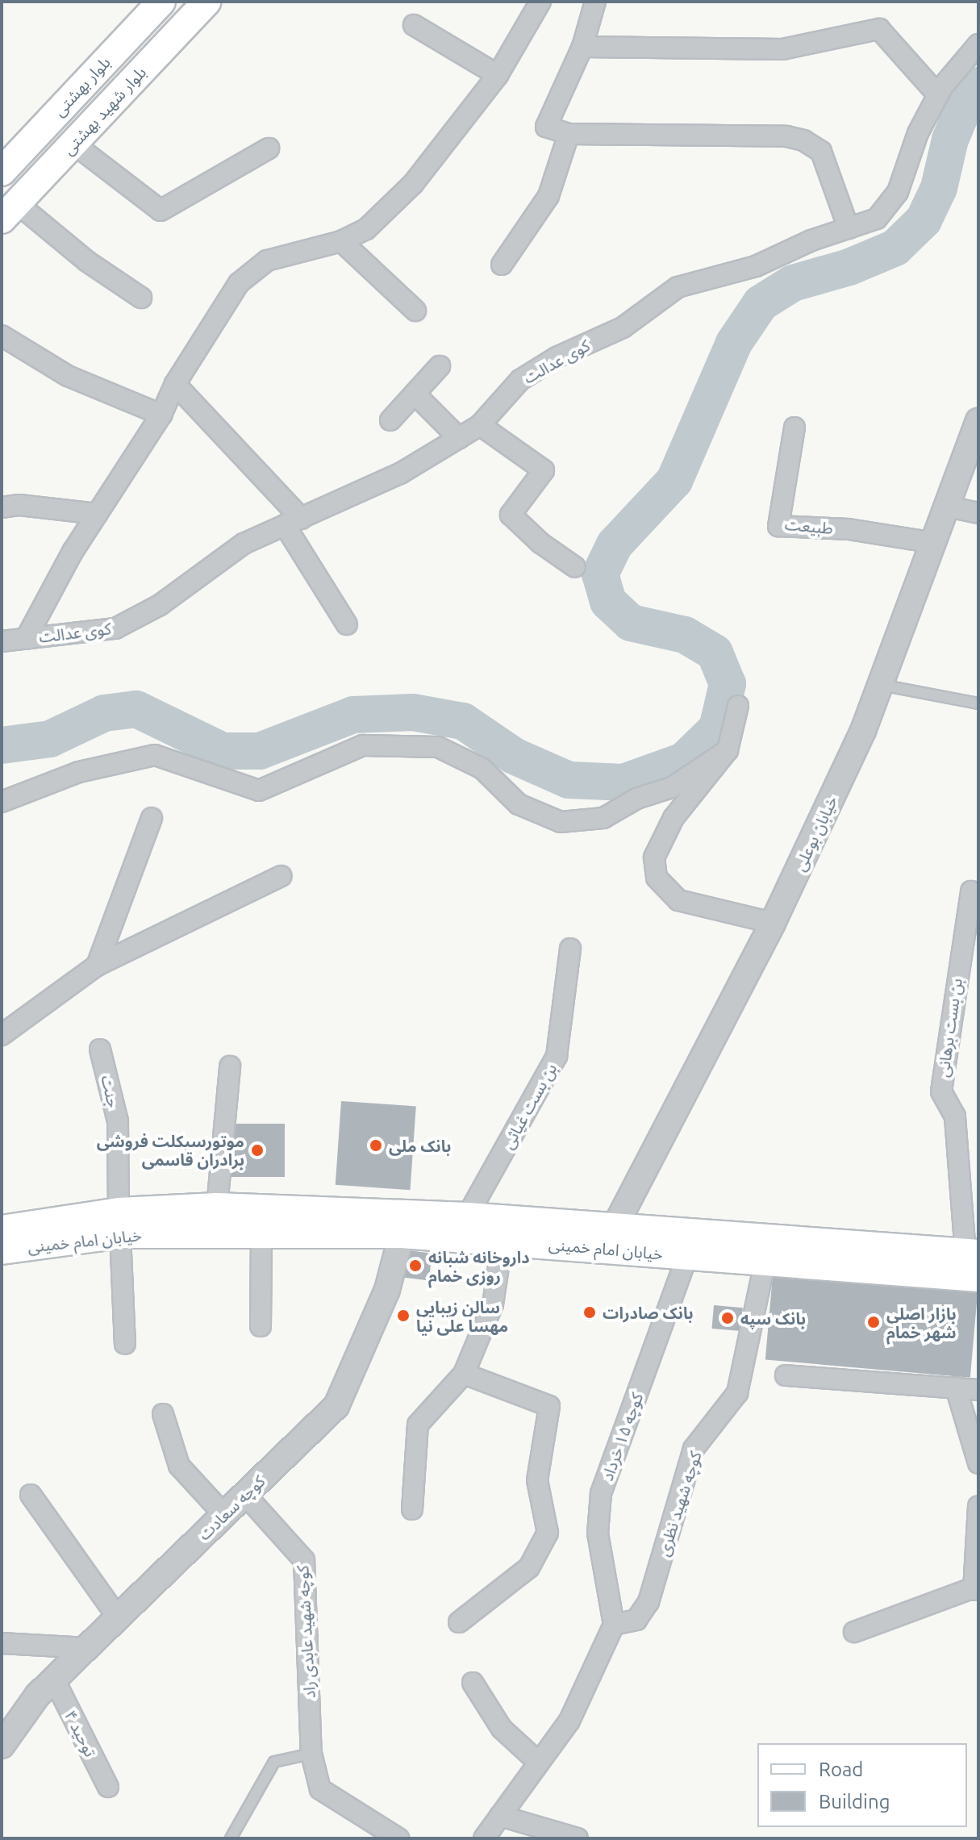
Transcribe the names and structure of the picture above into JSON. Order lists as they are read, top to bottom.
{
  "streets": {
    "main road": ["بلوار بهشتی", "بلوار شهید بهشتی", "خیابان امام خمینی"],
    "street": [
      "کوی عدالت",
      "طبيعت",
      "خیابان بوعلی",
      "بن بست برهانی",
      "جنت",
      "بن بست غیاثی",
      "کوچه ۱۵ خرداد",
      "کوچه شهید نظری",
      "کوچه سعادت",
      "کوچه شهید عابدی راد",
      "توحید ۴"
    ]
  },
  "crossings": [
    ["طبيعت", "خیابان بوعلی"],
    ["خیابان بوعلی", "خیابان امام خمینی"],
    ["بن بست برهانی", "خیابان امام خمینی"],
    ["جنت", "خیابان امام خمینی"],
    ["بن بست غیاثی", "خیابان امام خمینی"],
    ["خیابان امام خمینی", "کوچه ۱۵ خرداد"],
    ["خیابان امام خمینی", "کوچه شهید نظری"],
    ["خیابان امام خمینی", "کوچه سعادت"],
    ["کوچه ۱۵ خرداد", "کوچه شهید نظری"],
    ["کوچه سعادت", "کوچه شهید عابدی راد"],
    ["کوچه سعادت", "توحید ۴"]
  ],
  "places": [
    "بانک ملی",
    "موتورسیکلت فروشی برادران قاسمی",
    "داروخانه شبانه روزی خمام",
    "بانک صادرات",
    "سالن زیبایی مهسا علی نیا",
    "بانک سپه",
    "بازار اصلی شهر خمام"
  ],
  "legend": ["Road", "Building"]
}
